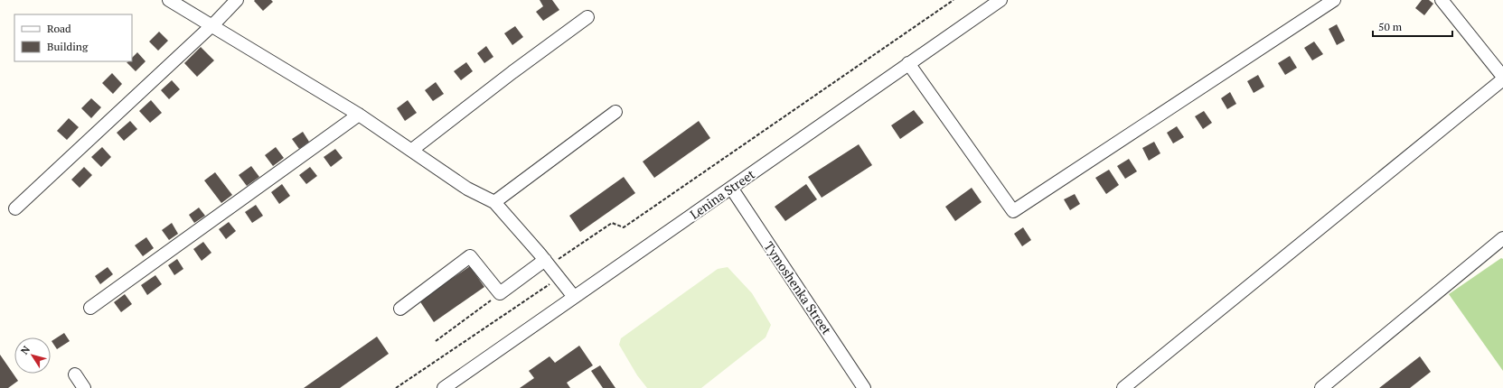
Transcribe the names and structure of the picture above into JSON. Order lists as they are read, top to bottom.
{
  "streets": {
    "street": ["Lenina Street", "Tymoshenka Street"]
  },
  "crossings": [
    ["Lenina Street", "Tymoshenka Street"]
  ],
  "legend": ["Road", "Building"],
  "scale_bar": "50 m",
  "north": "top left"
}
